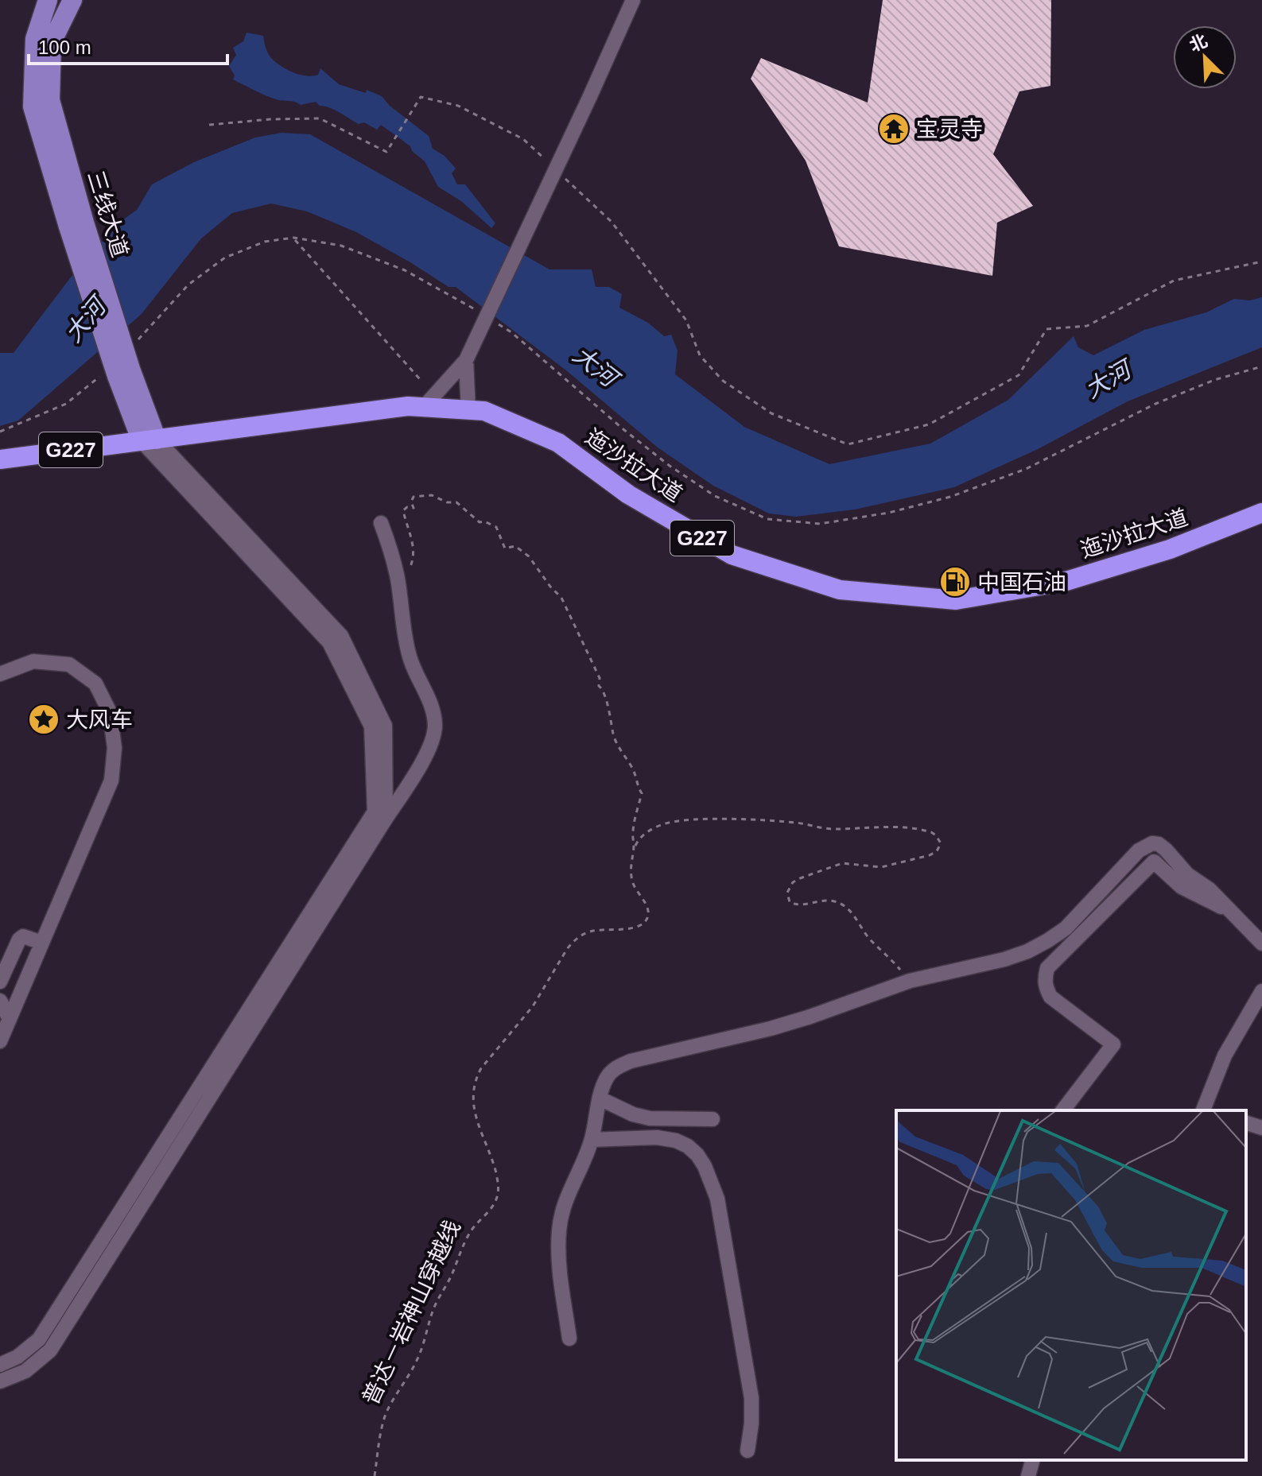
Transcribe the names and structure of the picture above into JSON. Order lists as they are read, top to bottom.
{
  "streets": {
    "highway": ["G227", "迤沙拉大道"],
    "main road": ["三线大道"],
    "path": ["普达－岩神山穿越线"]
  },
  "crossings": [
    ["三线大道", "迤沙拉大道"]
  ],
  "water": ["大河"],
  "places": {
    "temple": ["宝灵寺"],
    "fuel station": ["中国石油"],
    "place": ["大风车"]
  },
  "scale_bar": "100 m",
  "north": "top left"
}
